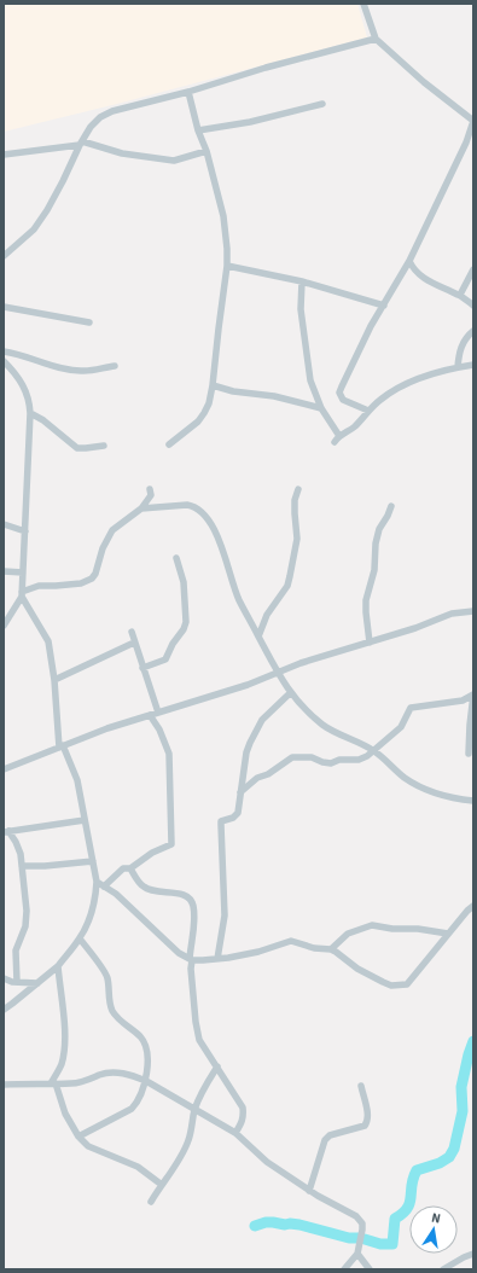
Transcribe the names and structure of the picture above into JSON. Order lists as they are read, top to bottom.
{
  "north": "top"
}
